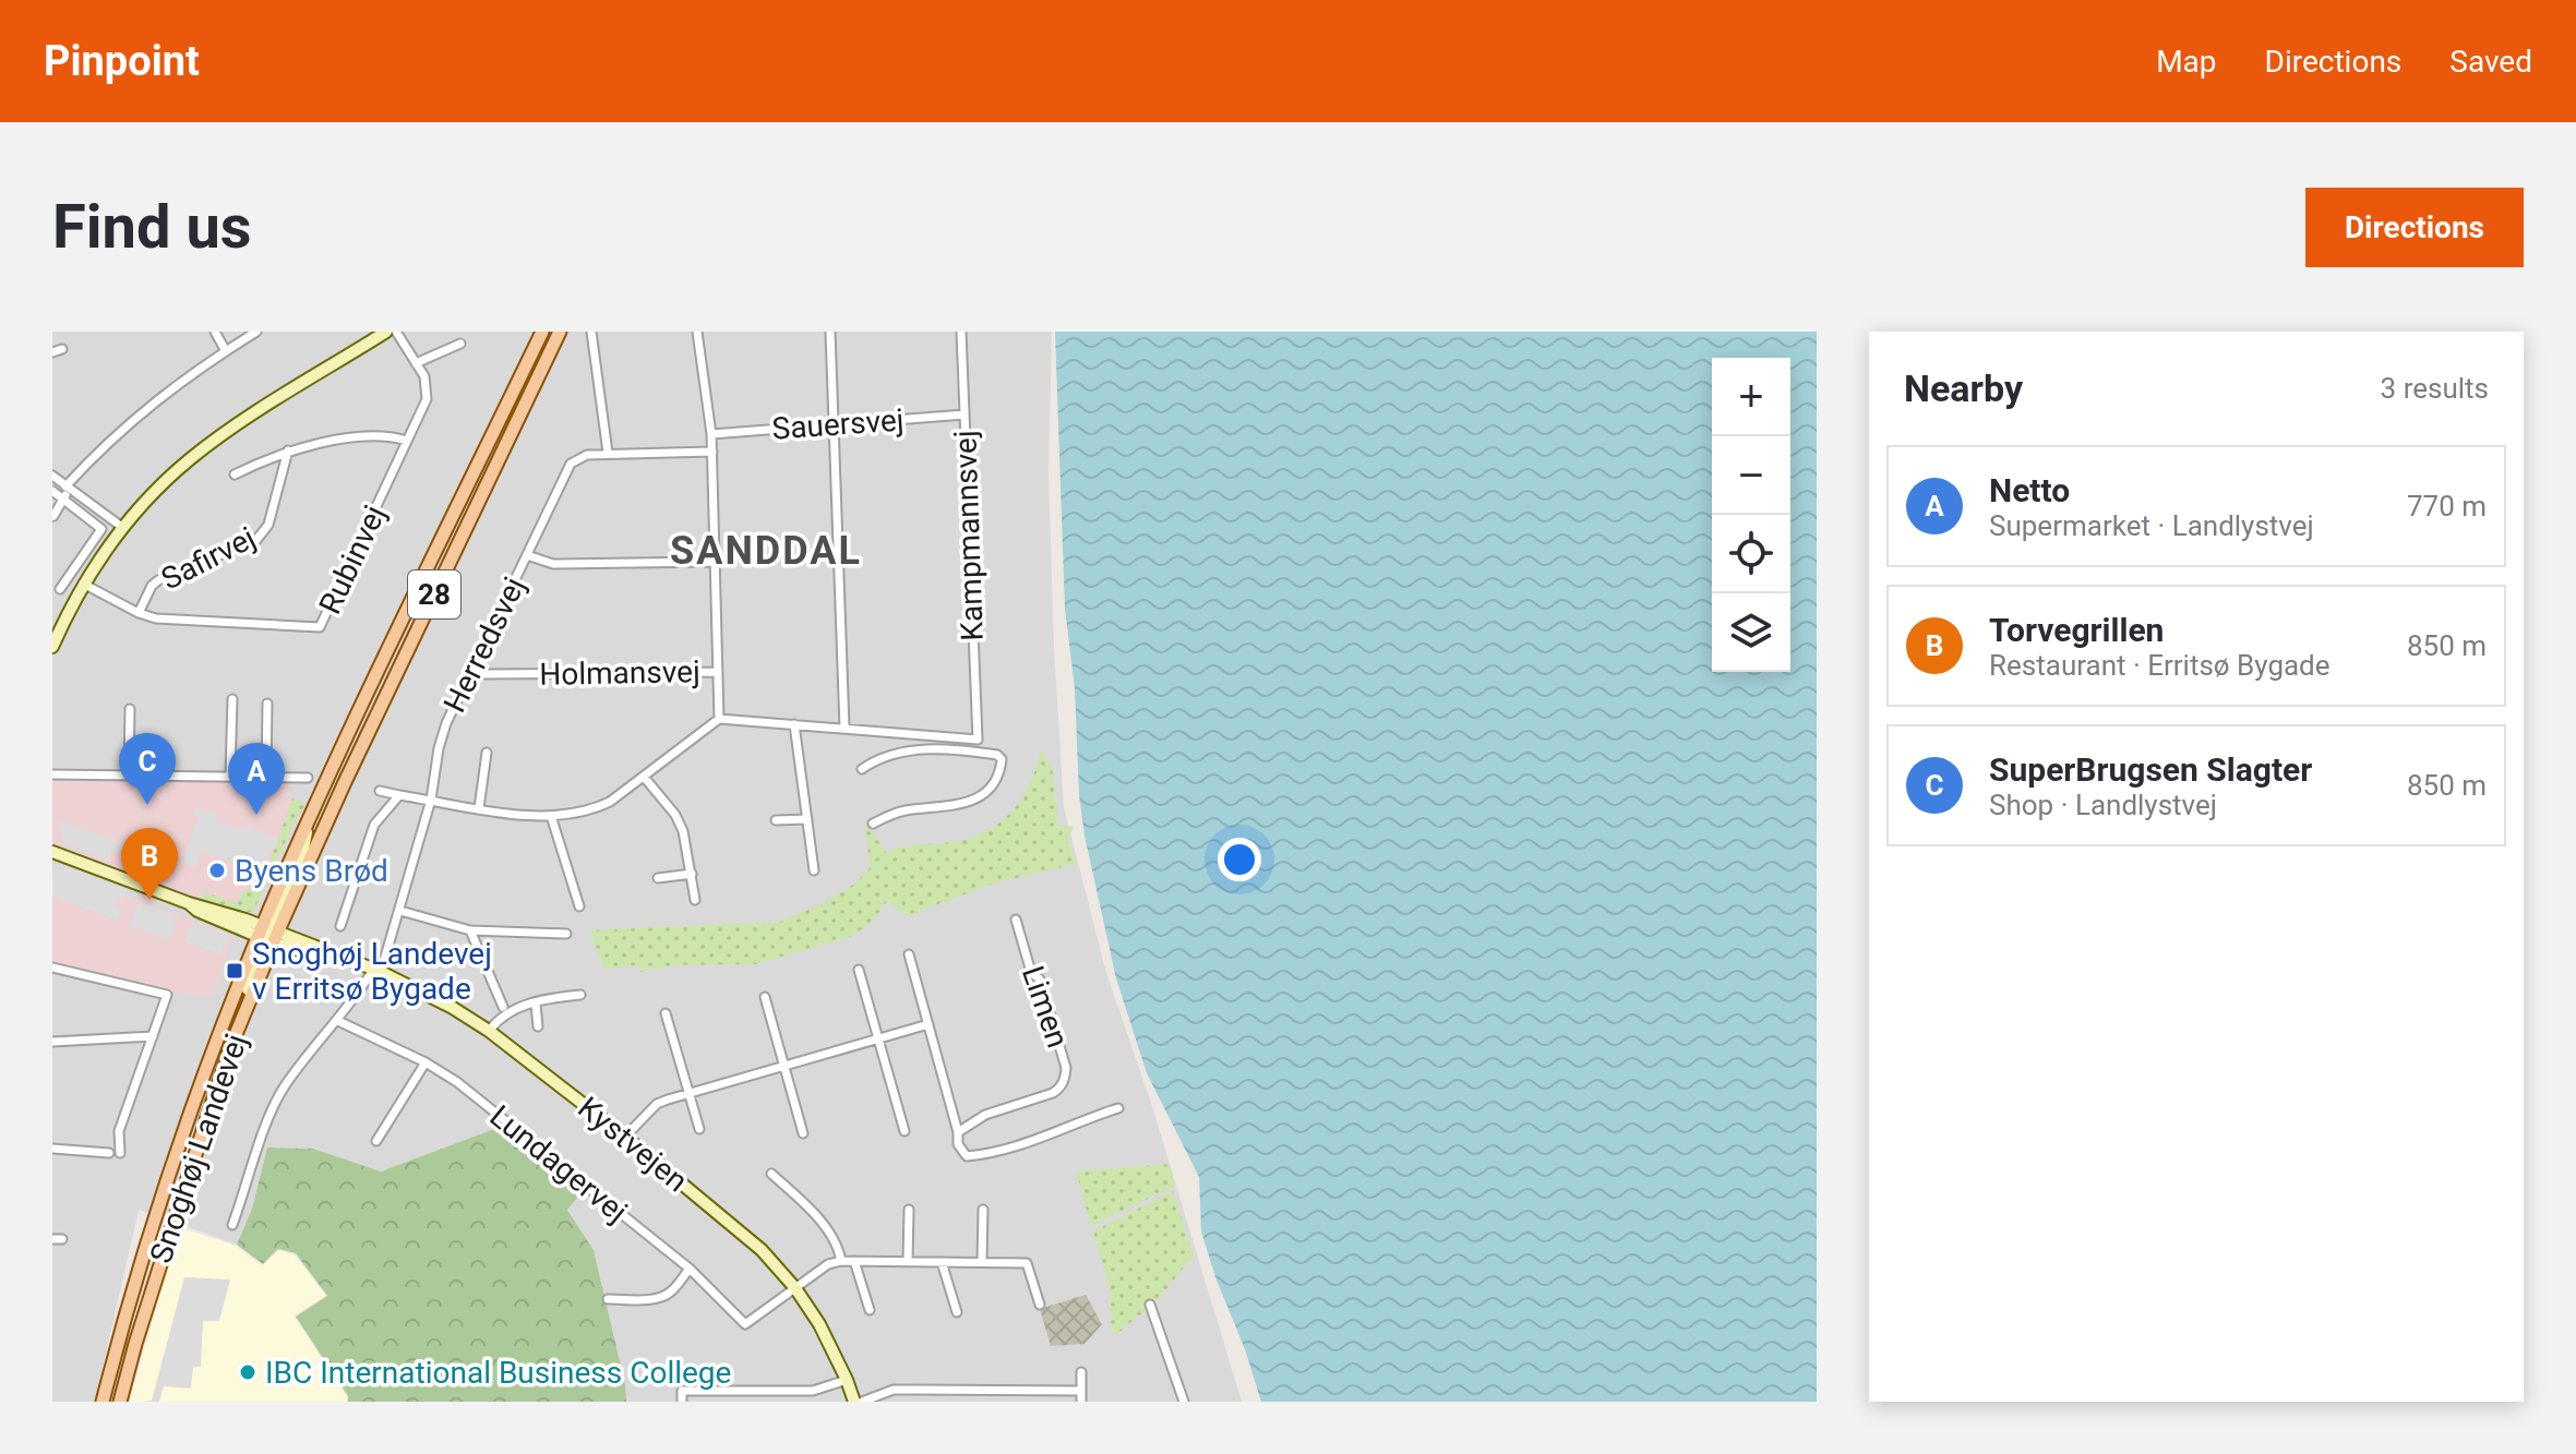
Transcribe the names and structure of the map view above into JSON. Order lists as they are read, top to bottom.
{
  "streets": {
    "main road": ["28", "Snoghøj Landevej"],
    "street": [
      "Sauersvej",
      "Kampmannsvej",
      "Safirvej",
      "Rubinvej",
      "Herredsvej",
      "Holmansvej",
      "Limen",
      "Kystvejen",
      "Lundagervej"
    ]
  },
  "crossings": [
    ["Sauersvej", "Kampmannsvej"],
    ["Safirvej", "Rubinvej"],
    ["Herredsvej", "Holmansvej"],
    ["Herredsvej", "Kystvejen"],
    ["Herredsvej", "Lundagervej"],
    ["Kystvejen", "Snoghøj Landevej"],
    ["Kystvejen", "Lundagervej"]
  ],
  "districts": ["SANDDAL"],
  "places": {
    "other": ["Byens Brød", "IBC International Business College"],
    "transit": ["Snoghøj Landevej v Erritsø Bygade"]
  },
  "page": {
    "header": "Pinpoint",
    "nav": ["Map", "Directions", "Saved"],
    "buttons": "Directions",
    "title": "Find us",
    "heading": ["Nearby", "3 results"],
    "map_buttons": ["+", "−"],
    "list": [
      {
        "mark": "A",
        "name": "Netto",
        "note": "Supermarket · Landlystvej",
        "value": "770 m"
      },
      {
        "mark": "B",
        "name": "Torvegrillen",
        "note": "Restaurant · Erritsø Bygade",
        "value": "850 m"
      },
      {
        "mark": "C",
        "name": "SuperBrugsen Slagter",
        "note": "Shop · Landlystvej",
        "value": "850 m"
      }
    ],
    "pins": ["C", "A", "B"]
  }
}
